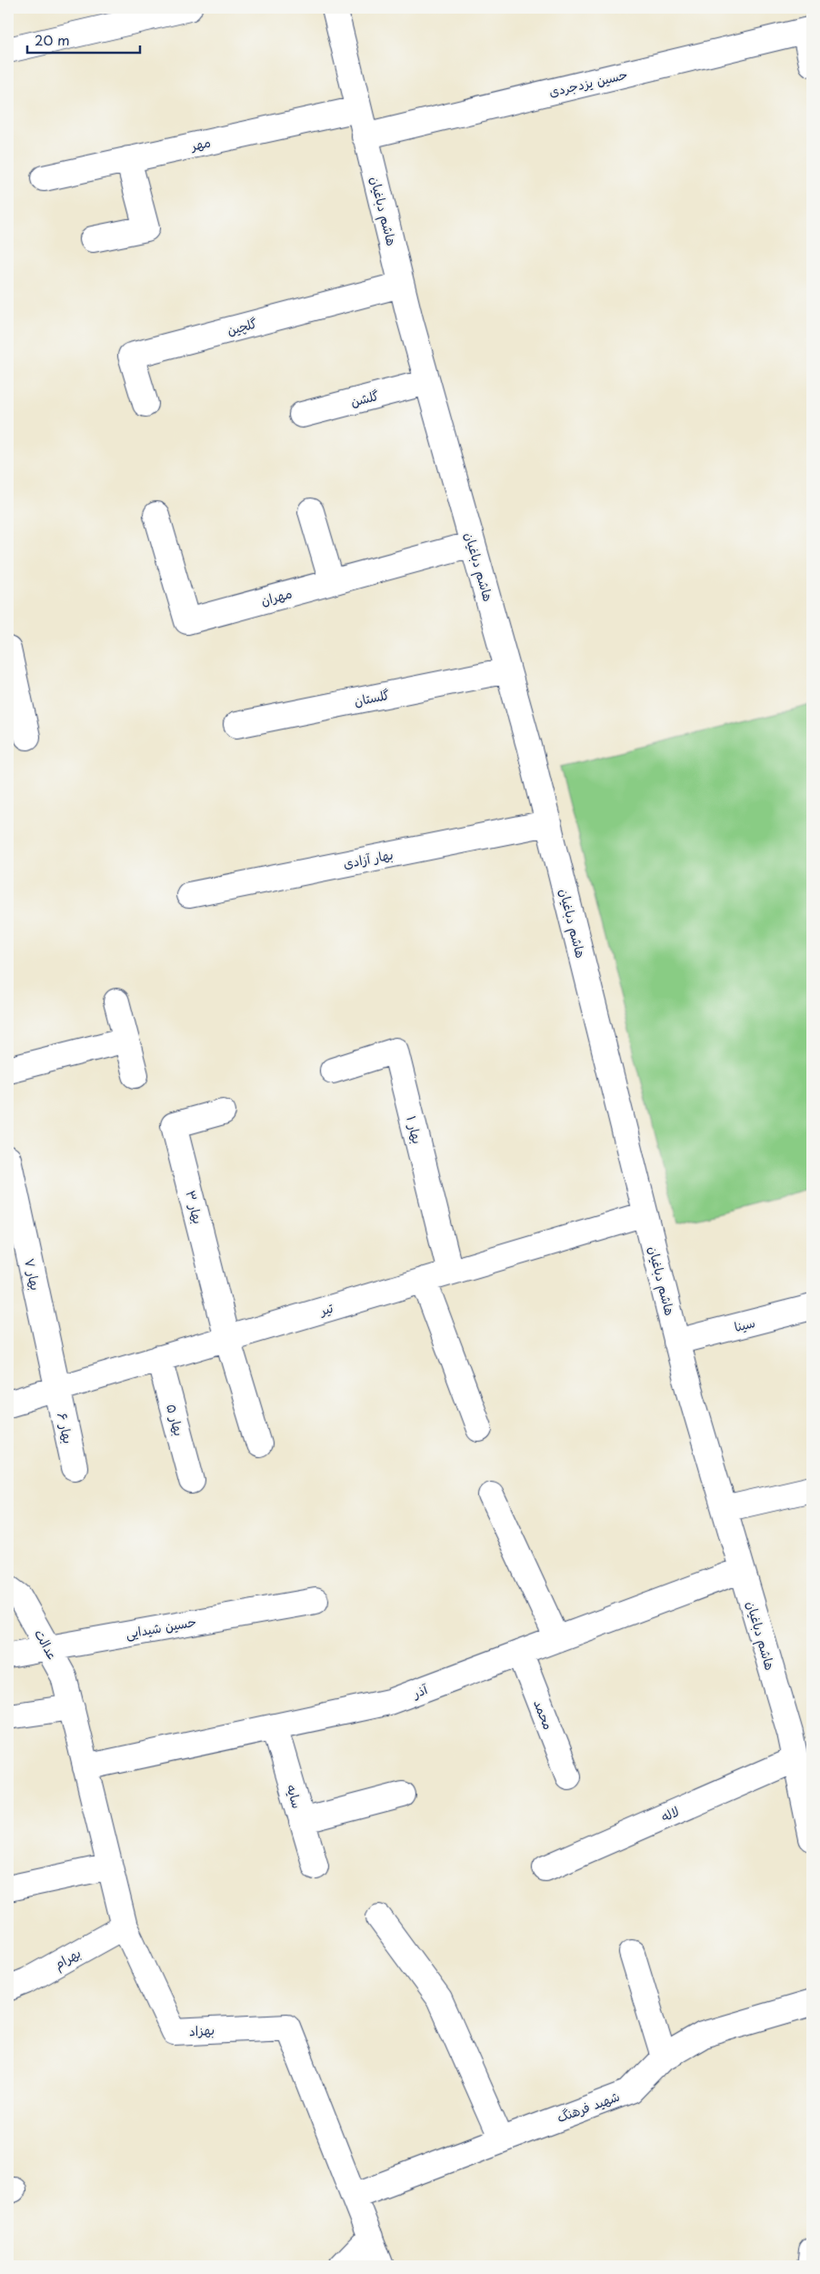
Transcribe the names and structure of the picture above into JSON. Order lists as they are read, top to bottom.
{
  "streets": {
    "street": [
      "حسین یزدجردی",
      "مهر",
      "هاشم دباغیان",
      "گلچین",
      "گلشن",
      "مهران",
      "گلستان",
      "بهار آزادی",
      "بهار ۱",
      "بهار ۳",
      "بهار ۷",
      "تیر",
      "سینا",
      "بهار ۵",
      "بهار ۶",
      "حسین شیدایی",
      "عدالت",
      "آذر",
      "محمد",
      "سایه",
      "لاله",
      "بهرام",
      "بهزاد",
      "شهید فرهنگ"
    ]
  },
  "crossings": [
    ["حسین یزدجردی", "هاشم دباغیان"],
    ["مهر", "هاشم دباغیان"],
    ["هاشم دباغیان", "گلچین"],
    ["هاشم دباغیان", "گلشن"],
    ["هاشم دباغیان", "مهران"],
    ["هاشم دباغیان", "گلستان"],
    ["هاشم دباغیان", "بهار آزادی"],
    ["هاشم دباغیان", "تیر"],
    ["هاشم دباغیان", "سینا"],
    ["هاشم دباغیان", "آذر"],
    ["هاشم دباغیان", "لاله"],
    ["بهار ۱", "تیر"],
    ["بهار ۳", "تیر"],
    ["بهار ۷", "تیر"],
    ["بهار ۷", "بهار ۶"],
    ["تیر", "بهار ۵"],
    ["تیر", "بهار ۶"],
    ["حسین شیدایی", "عدالت"],
    ["عدالت", "بهزاد"],
    ["آذر", "محمد"],
    ["آذر", "سایه"],
    ["آذر", "بهزاد"],
    ["بهرام", "بهزاد"],
    ["بهزاد", "شهید فرهنگ"]
  ],
  "scale_bar": "20 m"
}
